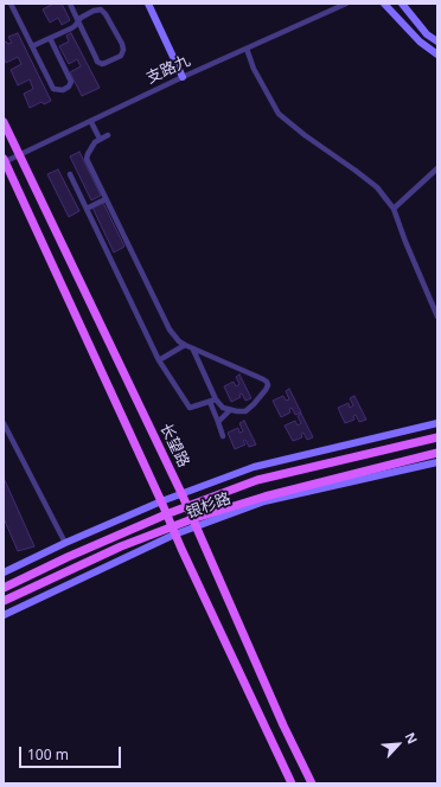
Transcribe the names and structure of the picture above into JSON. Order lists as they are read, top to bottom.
{
  "streets": {
    "main road": ["长望路", "银杉路"],
    "street": ["支路九"]
  },
  "crossings": [
    ["支路九", "长望路"],
    ["长望路", "银杉路"]
  ],
  "scale_bar": "100 m",
  "north": "top right"
}
